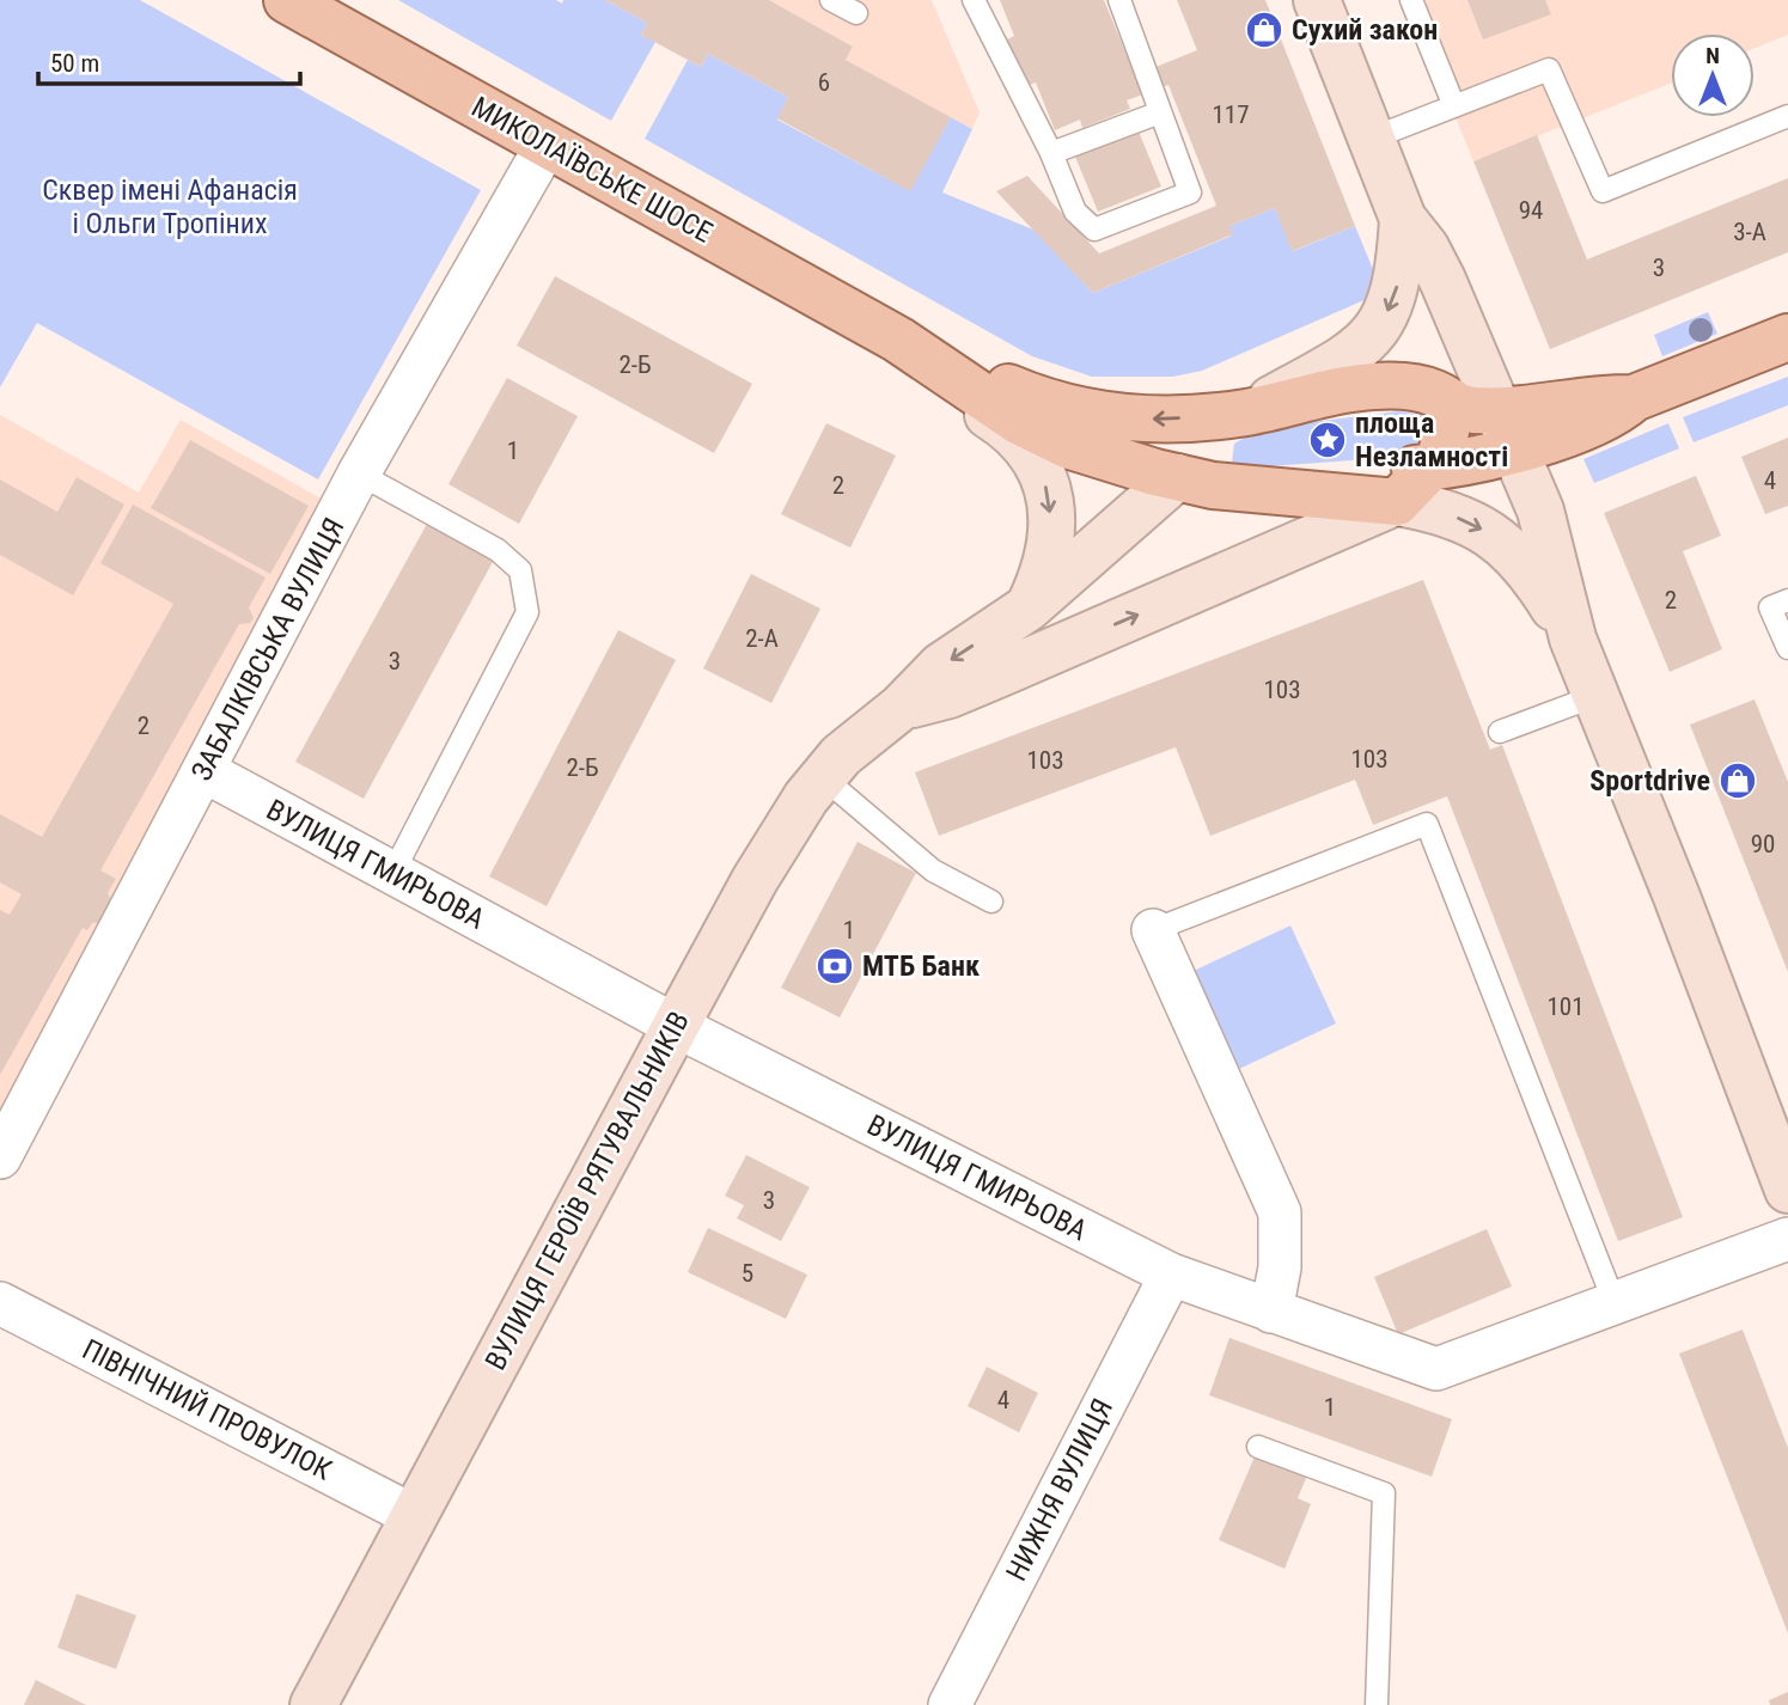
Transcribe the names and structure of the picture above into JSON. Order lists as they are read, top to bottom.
{
  "streets": {
    "main road": ["МИКОЛАЇВСЬКЕ ШОСЕ"],
    "street": [
      "ЗАБАЛКІВСЬКА ВУЛИЦЯ",
      "ВУЛИЦЯ ГМИРЬОВА",
      "ВУЛИЦЯ ГЕРОЇВ РЯТУВАЛЬНИКІВ",
      "ПІВНІЧНИЙ ПРОВУЛОК",
      "НИЖНЯ ВУЛИЦЯ"
    ]
  },
  "crossings": [
    ["МИКОЛАЇВСЬКЕ ШОСЕ", "ЗАБАЛКІВСЬКА ВУЛИЦЯ"],
    ["ЗАБАЛКІВСЬКА ВУЛИЦЯ", "ВУЛИЦЯ ГМИРЬОВА"],
    ["ВУЛИЦЯ ГМИРЬОВА", "ВУЛИЦЯ ГЕРОЇВ РЯТУВАЛЬНИКІВ"],
    ["ВУЛИЦЯ ГМИРЬОВА", "НИЖНЯ ВУЛИЦЯ"],
    ["ВУЛИЦЯ ГЕРОЇВ РЯТУВАЛЬНИКІВ", "ПІВНІЧНИЙ ПРОВУЛОК"]
  ],
  "parks": ["Сквер імені Афанасія і Ольги Тропіних"],
  "places": {
    "shop": ["Сухий закон", "Sportdrive"],
    "place": ["площа Незламності"],
    "bank": ["МТБ Банк"]
  },
  "house_numbers": [
    "6",
    "117",
    "94",
    "3-А",
    "3",
    "2-Б",
    "1",
    "4",
    "2",
    "2",
    "2-А",
    "3",
    "103",
    "2",
    "103",
    "103",
    "2-Б",
    "90",
    "1",
    "101",
    "3",
    "5",
    "4",
    "1"
  ],
  "scale_bar": "50 m",
  "north": "top"
}
